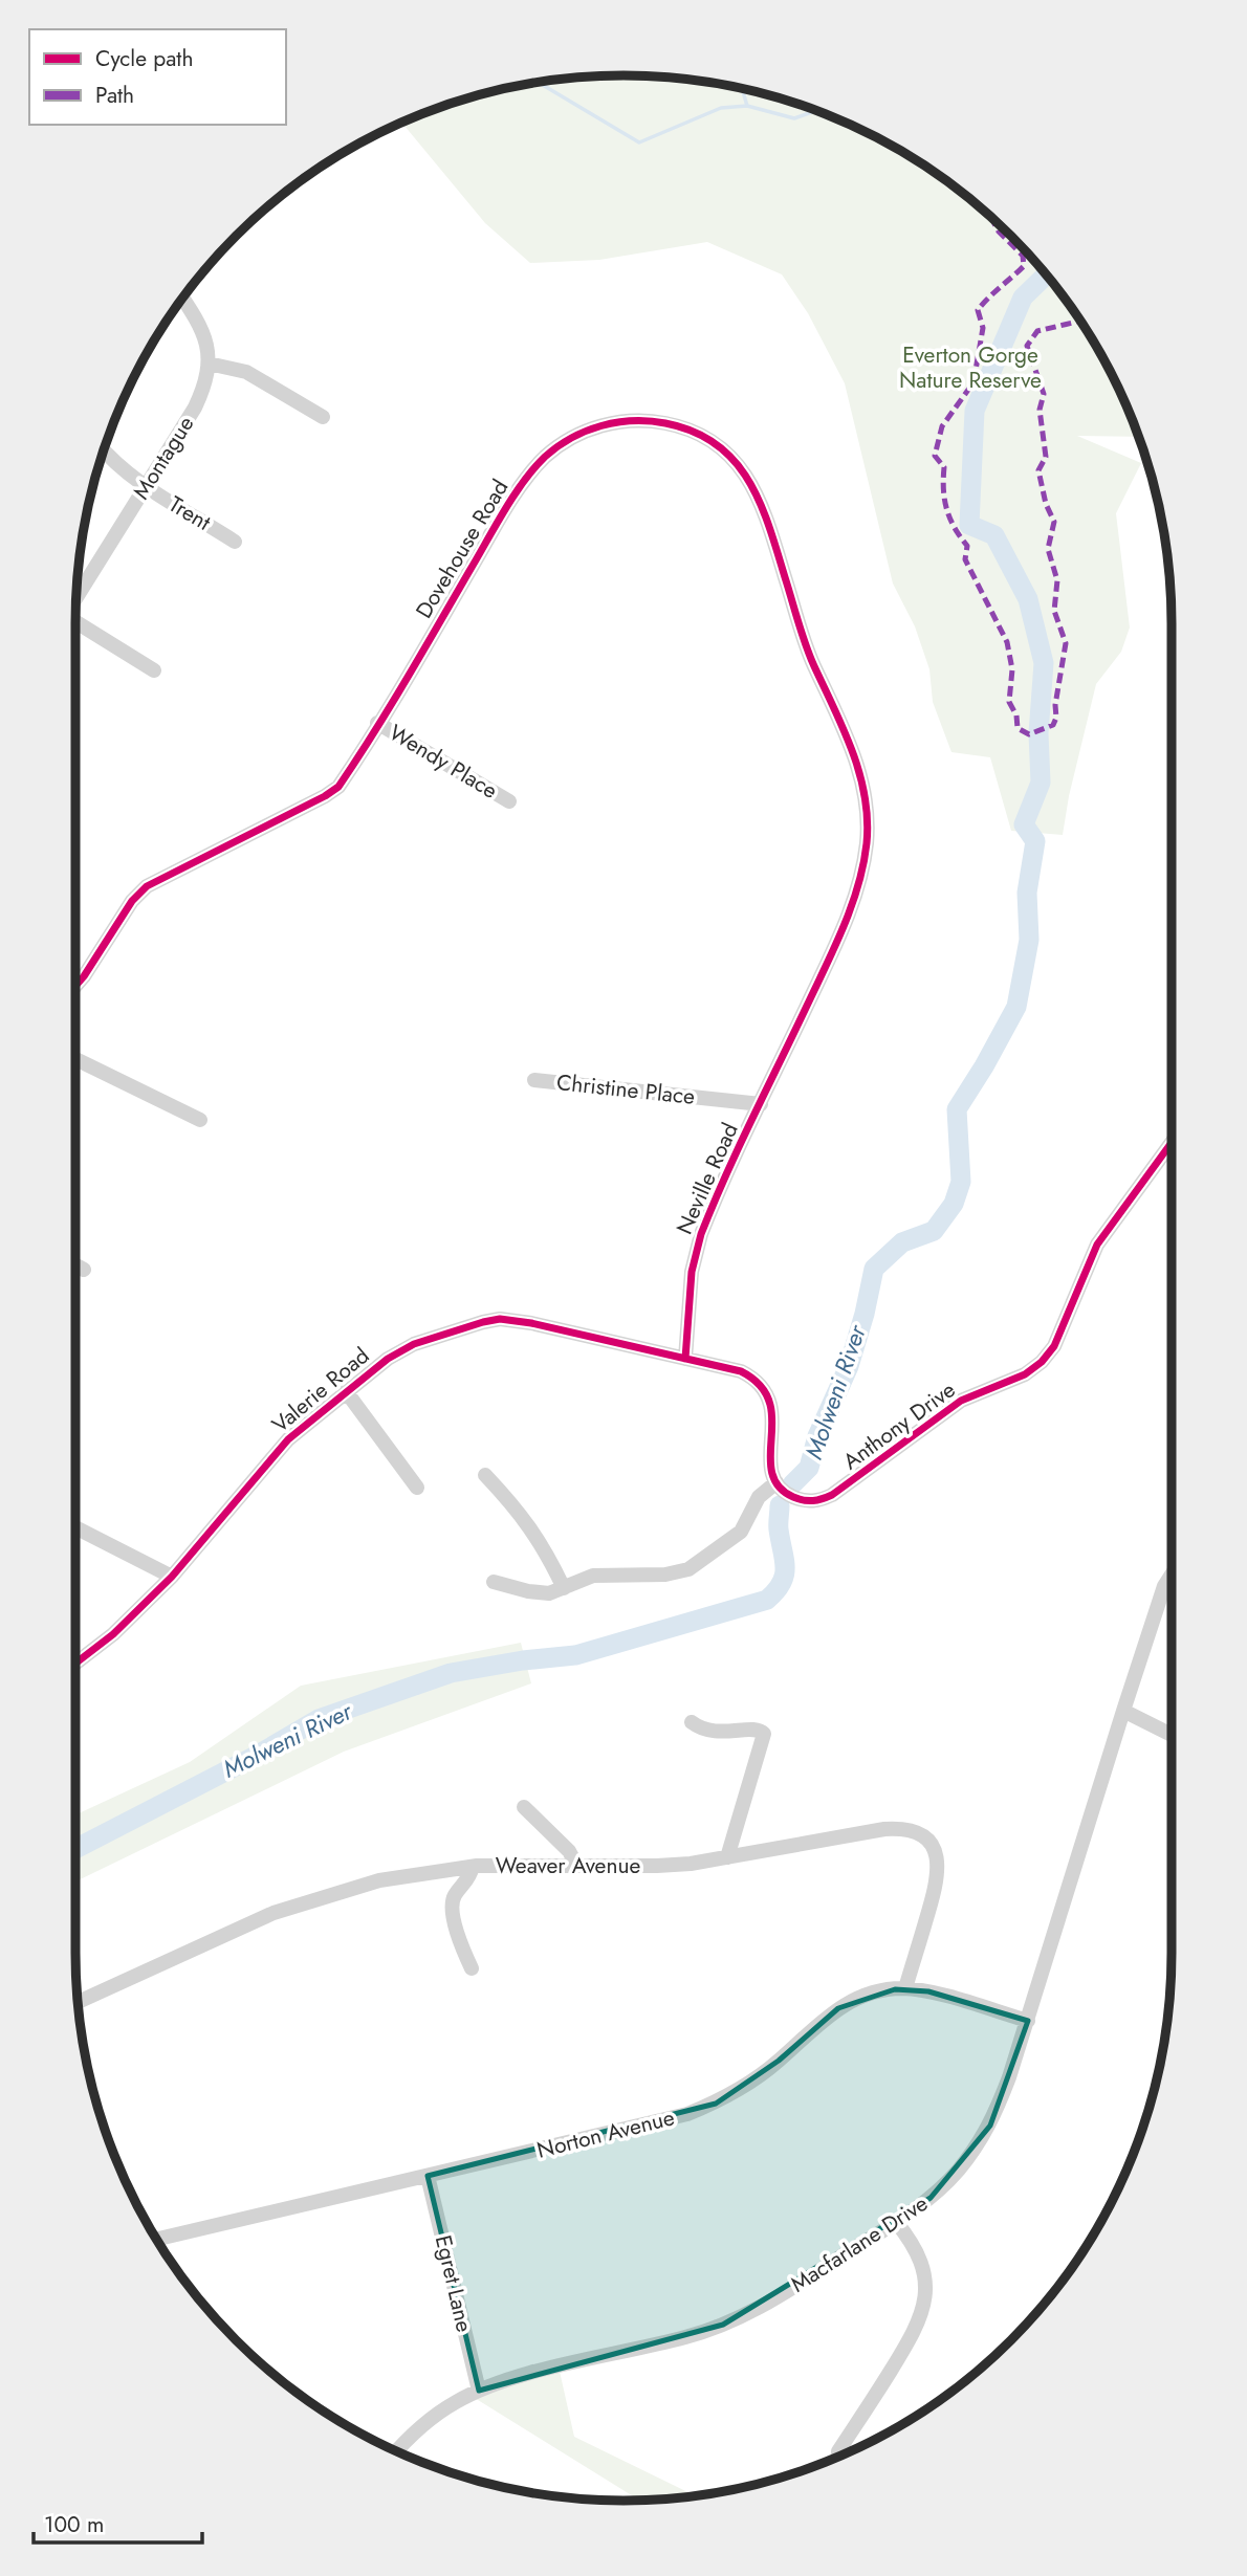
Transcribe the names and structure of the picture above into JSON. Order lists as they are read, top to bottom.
{
  "streets": {
    "street": [
      "Montague",
      "Trent",
      "Dovehouse Road",
      "Wendy Place",
      "Christine Place",
      "Neville Road",
      "Valerie Road",
      "Anthony Drive",
      "Weaver Avenue",
      "Norton Avenue",
      "Macfarlane Drive",
      "Egret Lane"
    ]
  },
  "crossings": [
    ["Montague", "Trent"],
    ["Dovehouse Road", "Wendy Place"],
    ["Dovehouse Road", "Christine Place"],
    ["Dovehouse Road", "Neville Road"],
    ["Christine Place", "Neville Road"],
    ["Neville Road", "Valerie Road"],
    ["Weaver Avenue", "Norton Avenue"],
    ["Norton Avenue", "Macfarlane Drive"],
    ["Norton Avenue", "Egret Lane"],
    ["Macfarlane Drive", "Egret Lane"]
  ],
  "water": ["Molweni River"],
  "parks": ["Everton Gorge Nature Reserve"],
  "legend": ["Cycle path", "Path"],
  "scale_bar": "100 m"
}
